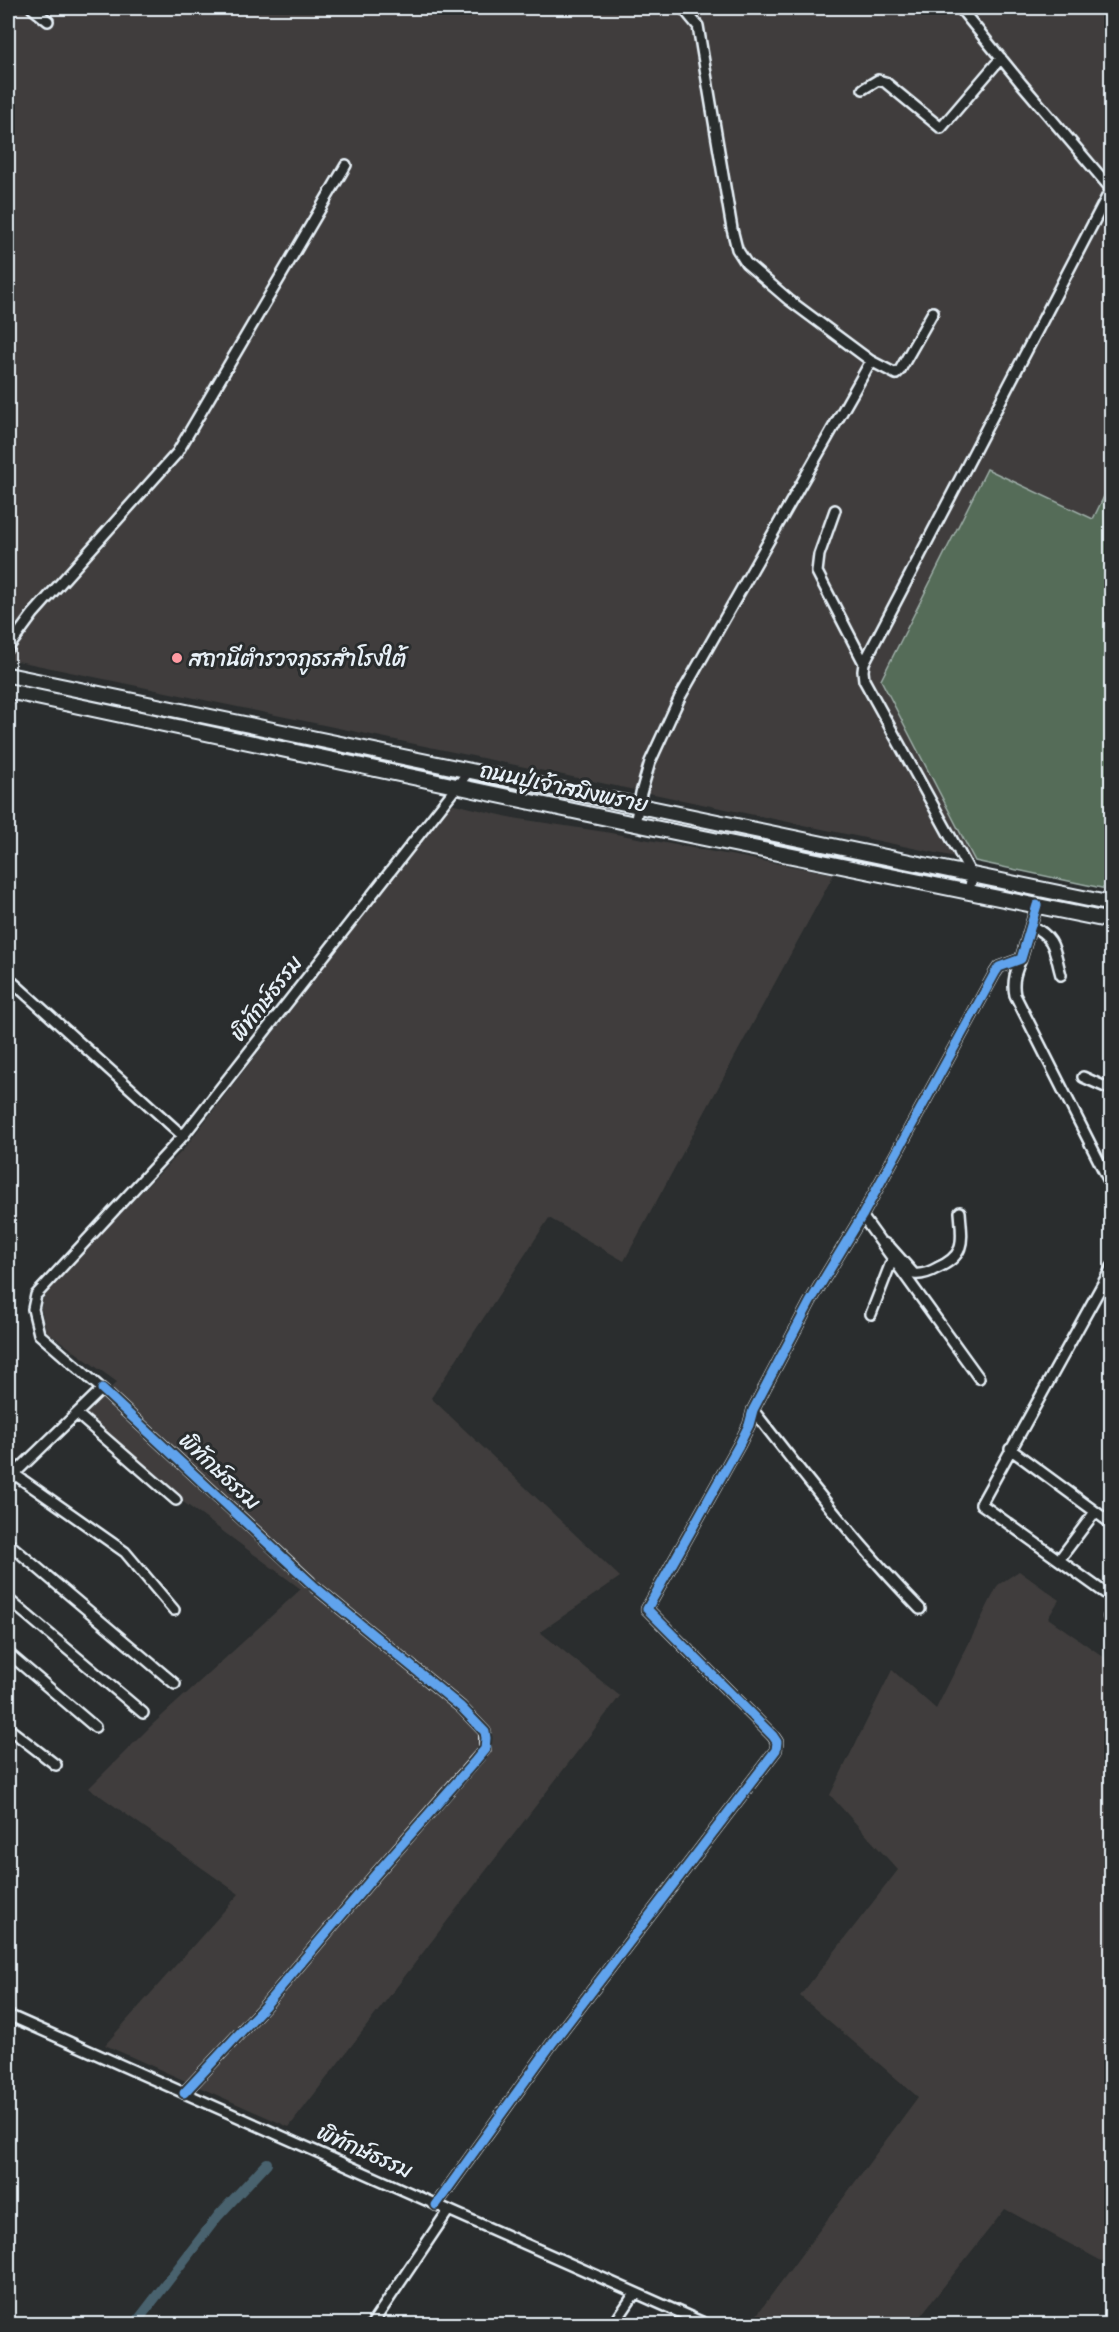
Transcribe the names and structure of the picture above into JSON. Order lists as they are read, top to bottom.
{
  "streets": {
    "main road": ["ถนนปู่เจ้าสมิงพราย"],
    "street": ["พิทักษ์ธรรม"]
  },
  "crossings": [
    ["ถนนปู่เจ้าสมิงพราย", "พิทักษ์ธรรม"]
  ],
  "places": ["สถานีตำรวจภูธรสำโรงใต้"]
}
